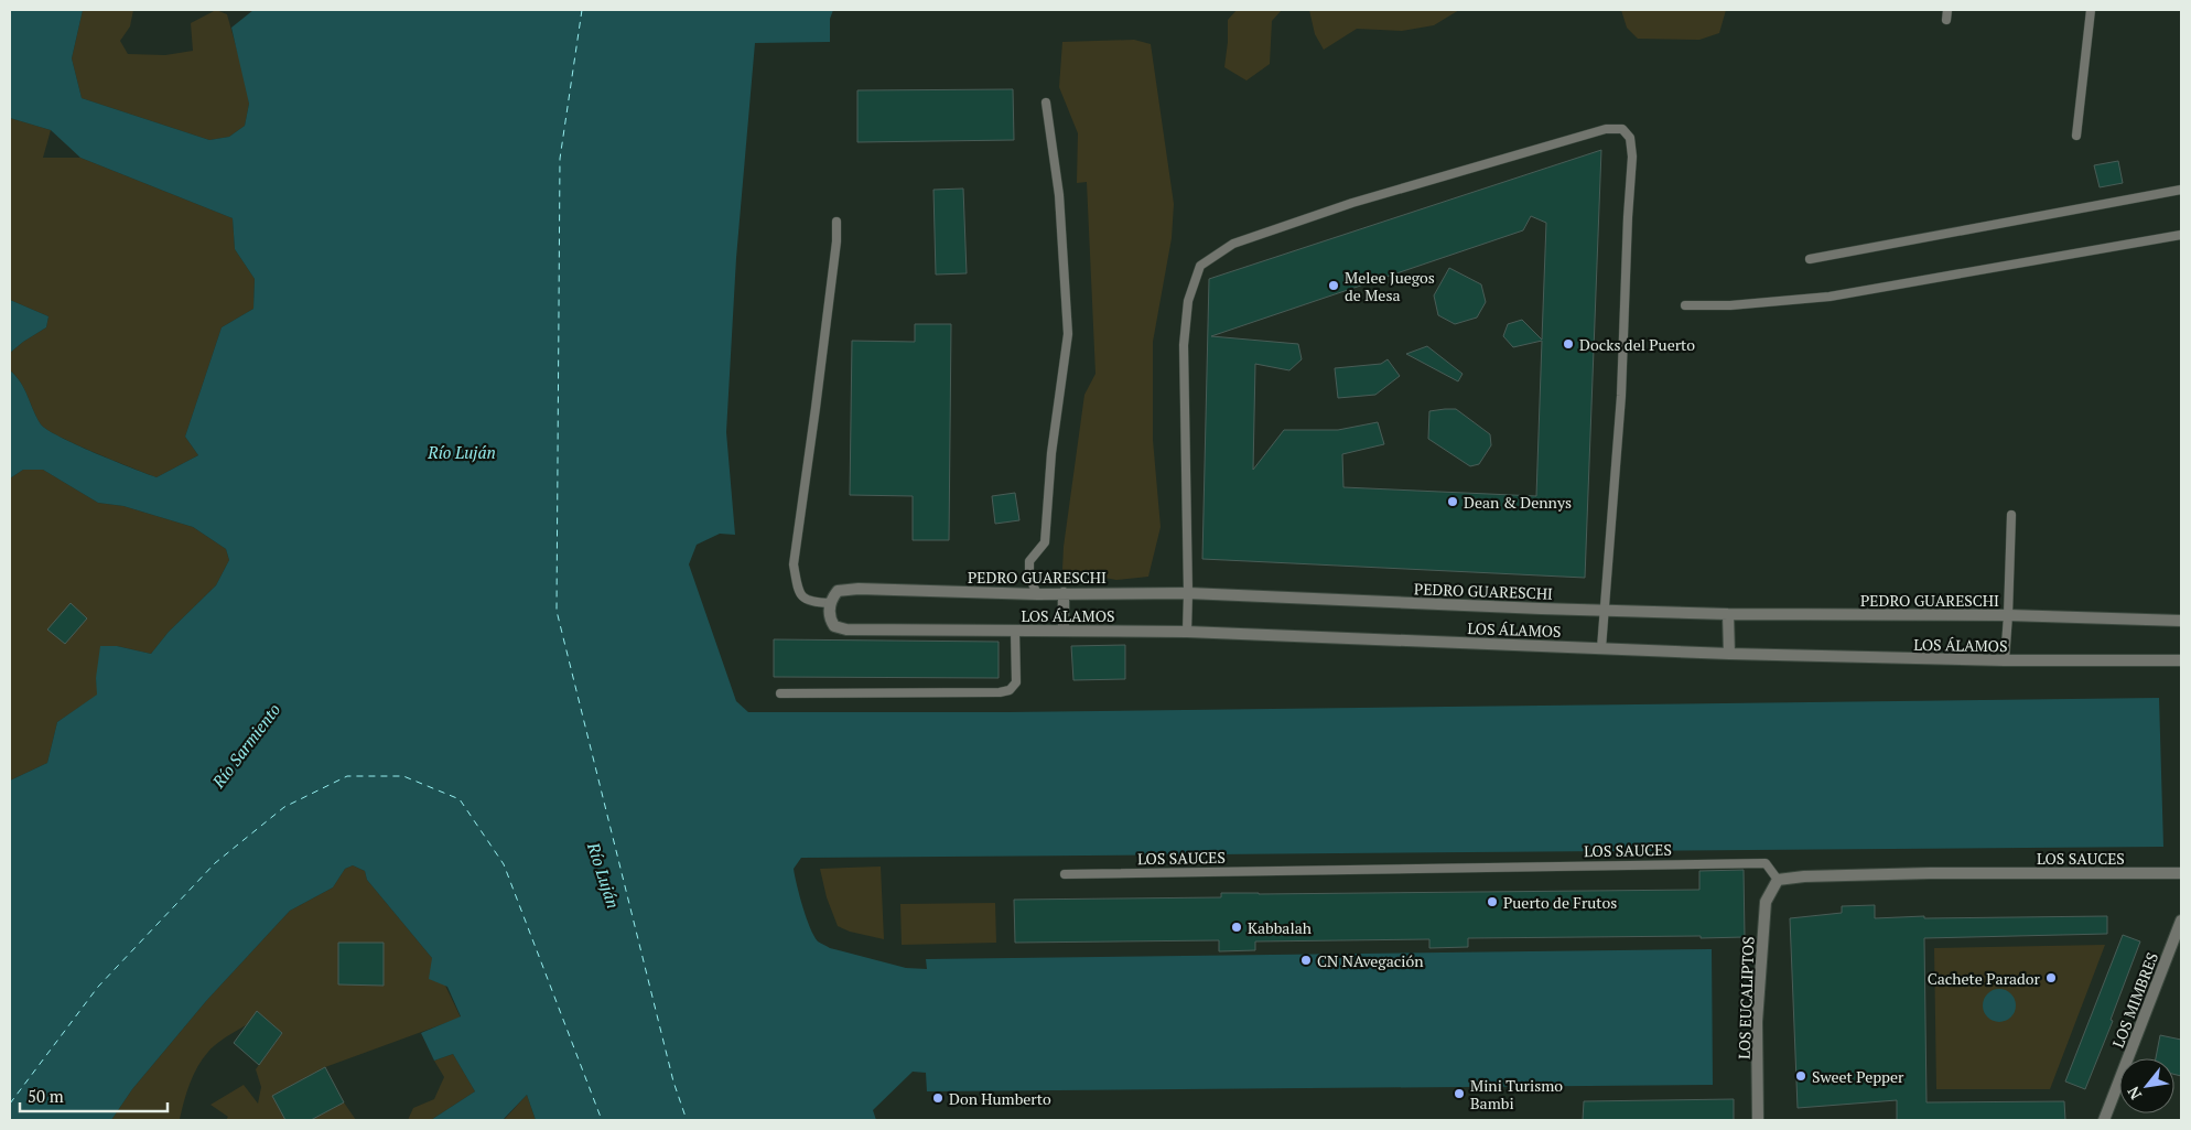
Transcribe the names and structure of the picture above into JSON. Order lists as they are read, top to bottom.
{
  "streets": {
    "street": [
      "PEDRO GUARESCHI",
      "LOS ÁLAMOS",
      "LOS SAUCES",
      "LOS EUCALIPTOS",
      "LOS MIMBRES"
    ]
  },
  "crossings": [
    ["PEDRO GUARESCHI", "LOS ÁLAMOS"],
    ["LOS SAUCES", "LOS EUCALIPTOS"]
  ],
  "water": ["Río Luján", "Río Sarmiento"],
  "places": [
    "Melee Juegos de Mesa",
    "Docks del Puerto",
    "Dean & Dennys",
    "Puerto de Frutos",
    "Kabbalah",
    "CN NAvegación",
    "Cachete Parador",
    "Sweet Pepper",
    "Mini Turismo Bambi",
    "Don Humberto"
  ],
  "scale_bar": "50 m",
  "north": "bottom left"
}
